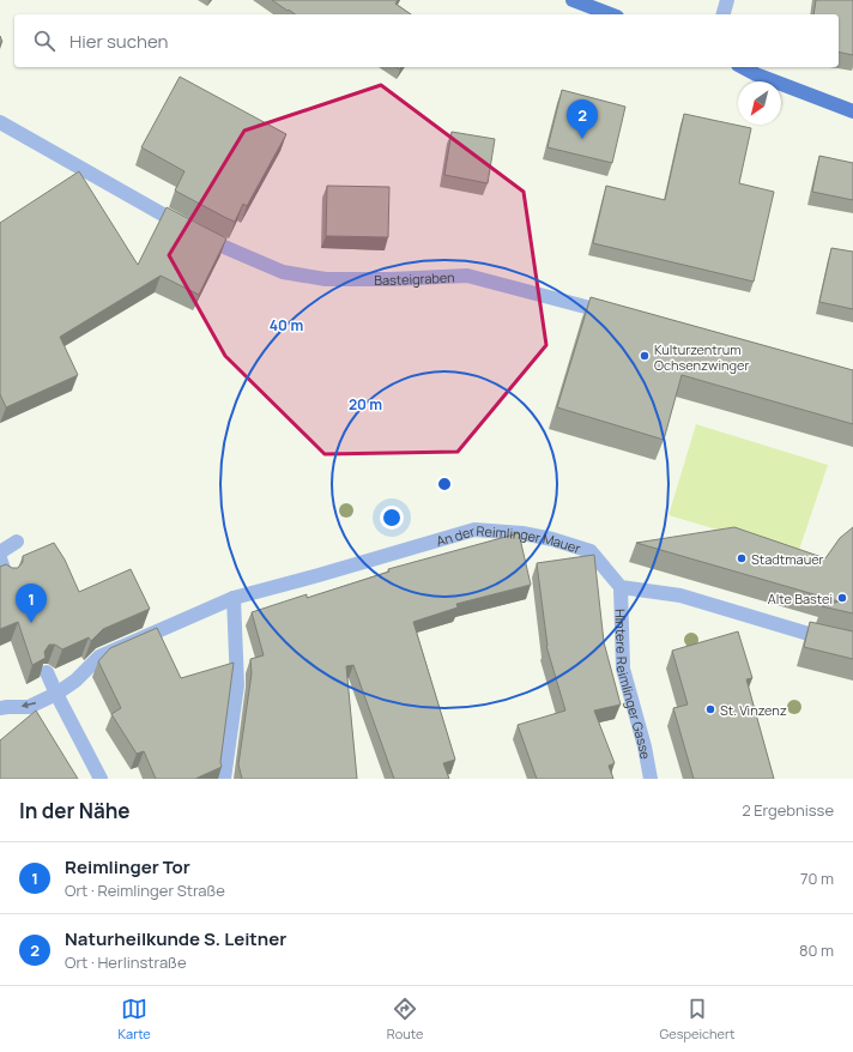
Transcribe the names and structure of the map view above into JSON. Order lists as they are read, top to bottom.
{
  "streets": {
    "street": ["Basteigraben", "An der Reimlinger Mauer", "Hintere Reimlinger Gasse"]
  },
  "crossings": [
    ["An der Reimlinger Mauer", "Hintere Reimlinger Gasse"]
  ],
  "places": [
    "Kulturzentrum Ochsenzwinger",
    "Stadtmauer",
    "Alte Bastei",
    "St. Vinzenz"
  ],
  "north": "bottom left",
  "page": {
    "search": "Hier suchen",
    "pins": ["2", "1"],
    "heading": ["In der Nähe", "2 Ergebnisse"],
    "list": [
      {
        "mark": "1",
        "name": "Reimlinger Tor",
        "note": "Ort · Reimlinger Straße",
        "value": "70 m"
      },
      {
        "mark": "2",
        "name": "Naturheilkunde S. Leitner",
        "note": "Ort · Herlinstraße",
        "value": "80 m"
      }
    ],
    "nav": ["Karte", "Route", "Gespeichert"]
  },
  "rings": ["40 m", "20 m"]
}
